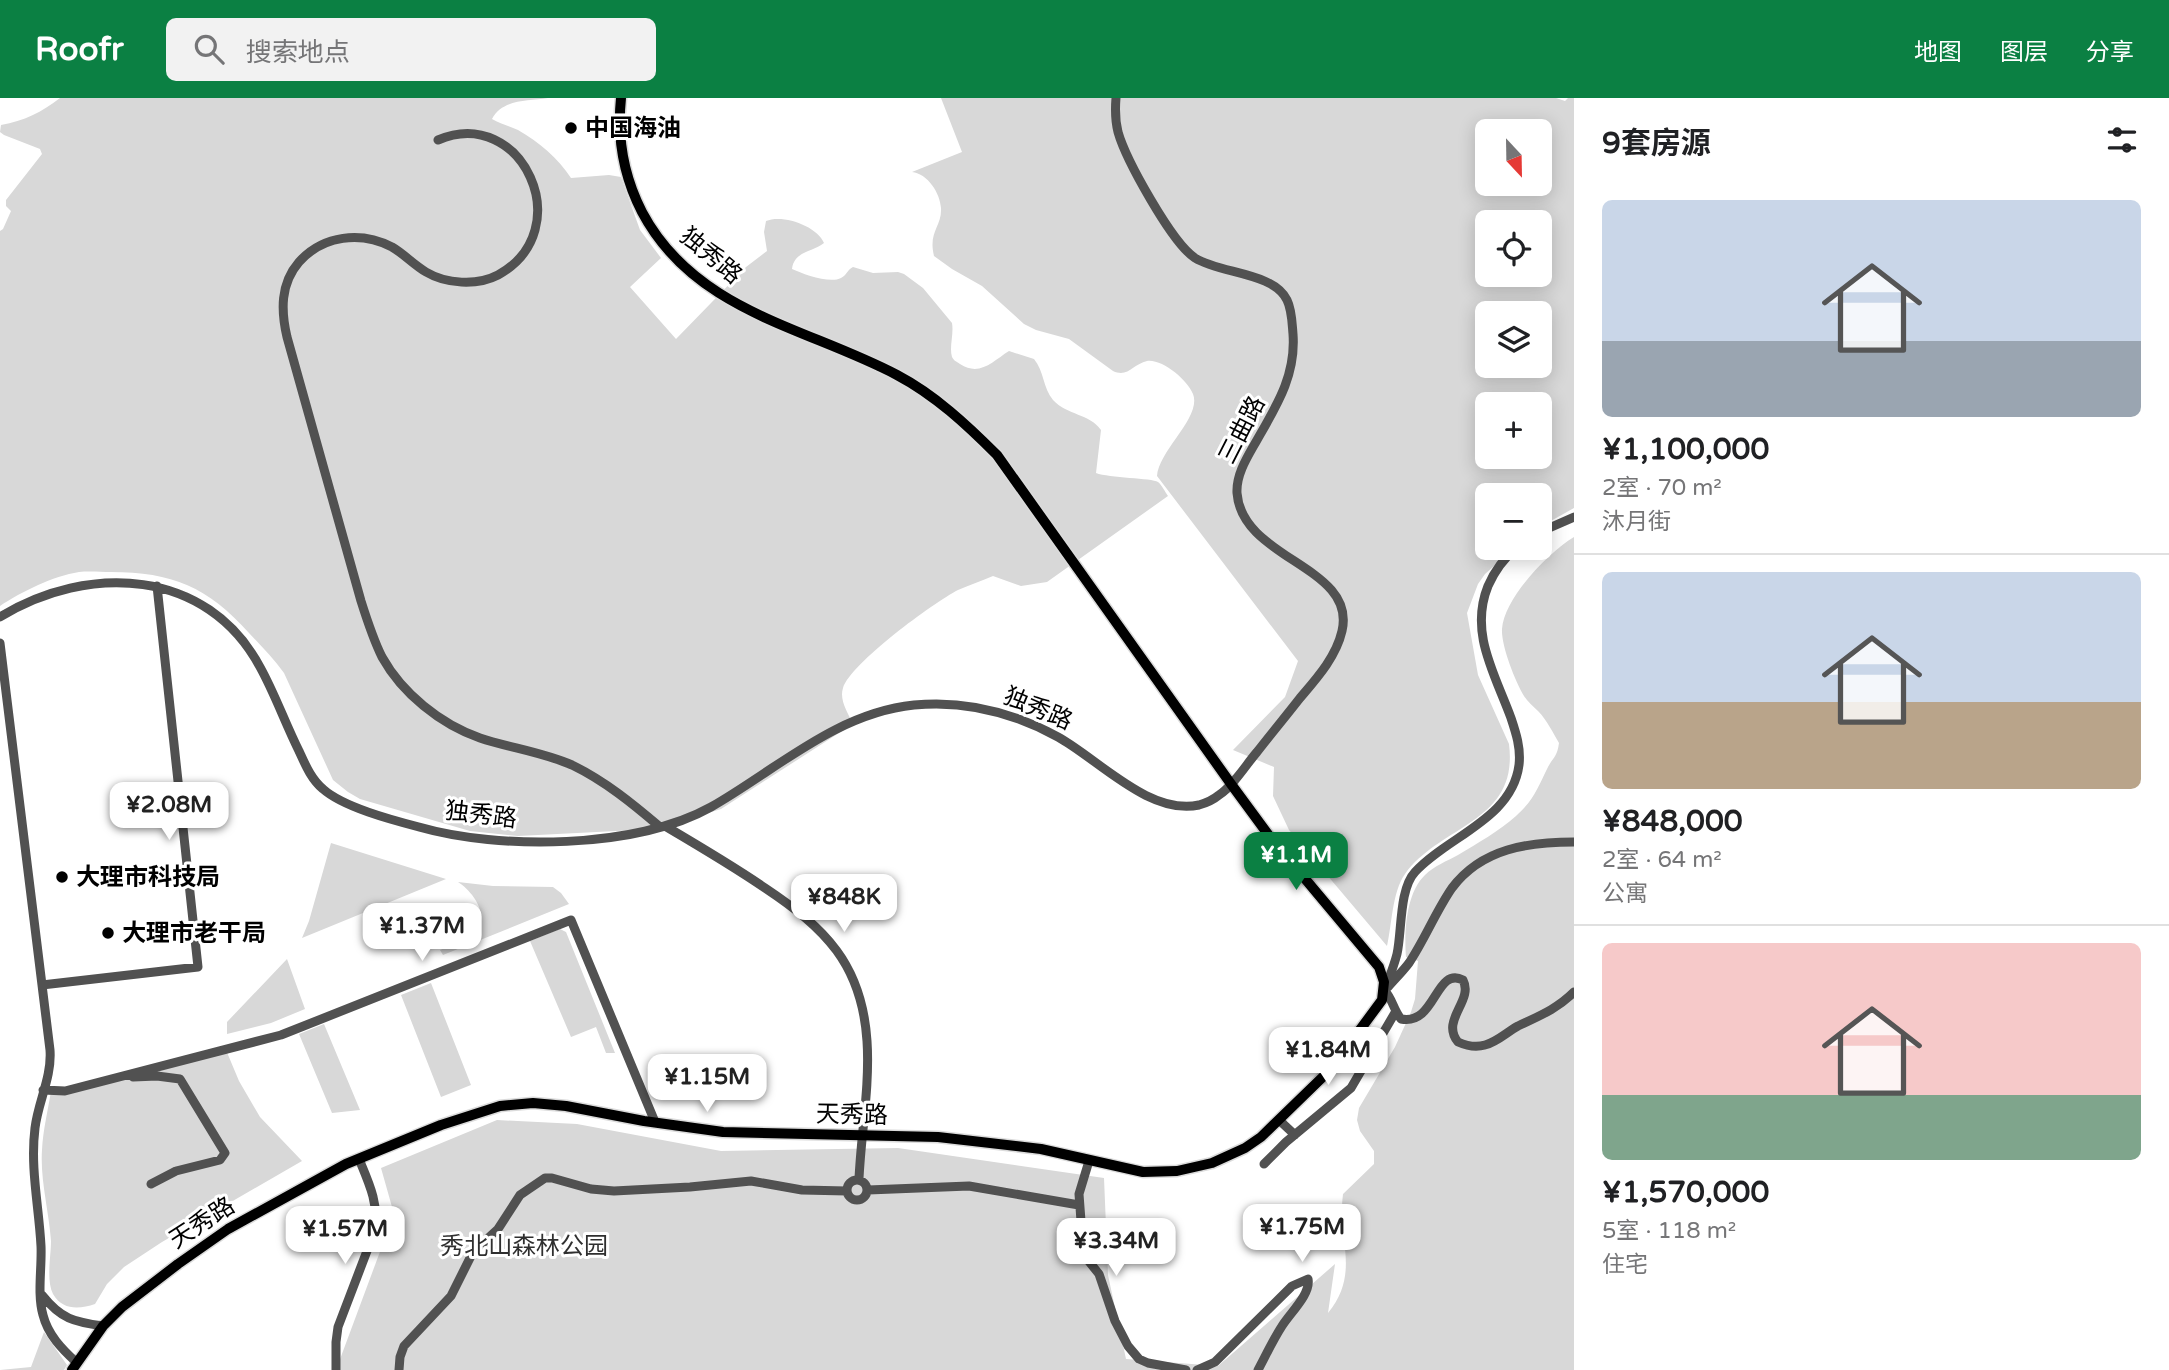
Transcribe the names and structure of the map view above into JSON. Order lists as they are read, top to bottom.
{
  "streets": {
    "main road": ["独秀路", "天秀路"],
    "street": ["三曲路"]
  },
  "crossings": [
    ["独秀路", "三曲路"]
  ],
  "parks": ["秀北山森林公园"],
  "places": ["中国海油", "大理市科技局", "大理市老干局"],
  "north": "bottom",
  "page": {
    "header": "Roofr",
    "search": "搜索地点",
    "nav": ["地图", "图层", "分享"],
    "heading": "9套房源",
    "map_buttons": ["+", "−"],
    "list": [
      {
        "name": "¥1,100,000",
        "note": "2室 · 70 m² · 沐月街"
      },
      {
        "name": "¥848,000",
        "note": "2室 · 64 m² · 公寓"
      },
      {
        "name": "¥1,570,000",
        "note": "5室 · 118 m² · 住宅"
      }
    ],
    "price": [
      "¥2.08M",
      "¥1.1M",
      "¥848K",
      "¥1.37M",
      "¥1.84M",
      "¥1.15M",
      "¥1.75M",
      "¥1.57M",
      "¥3.34M"
    ]
  }
}
